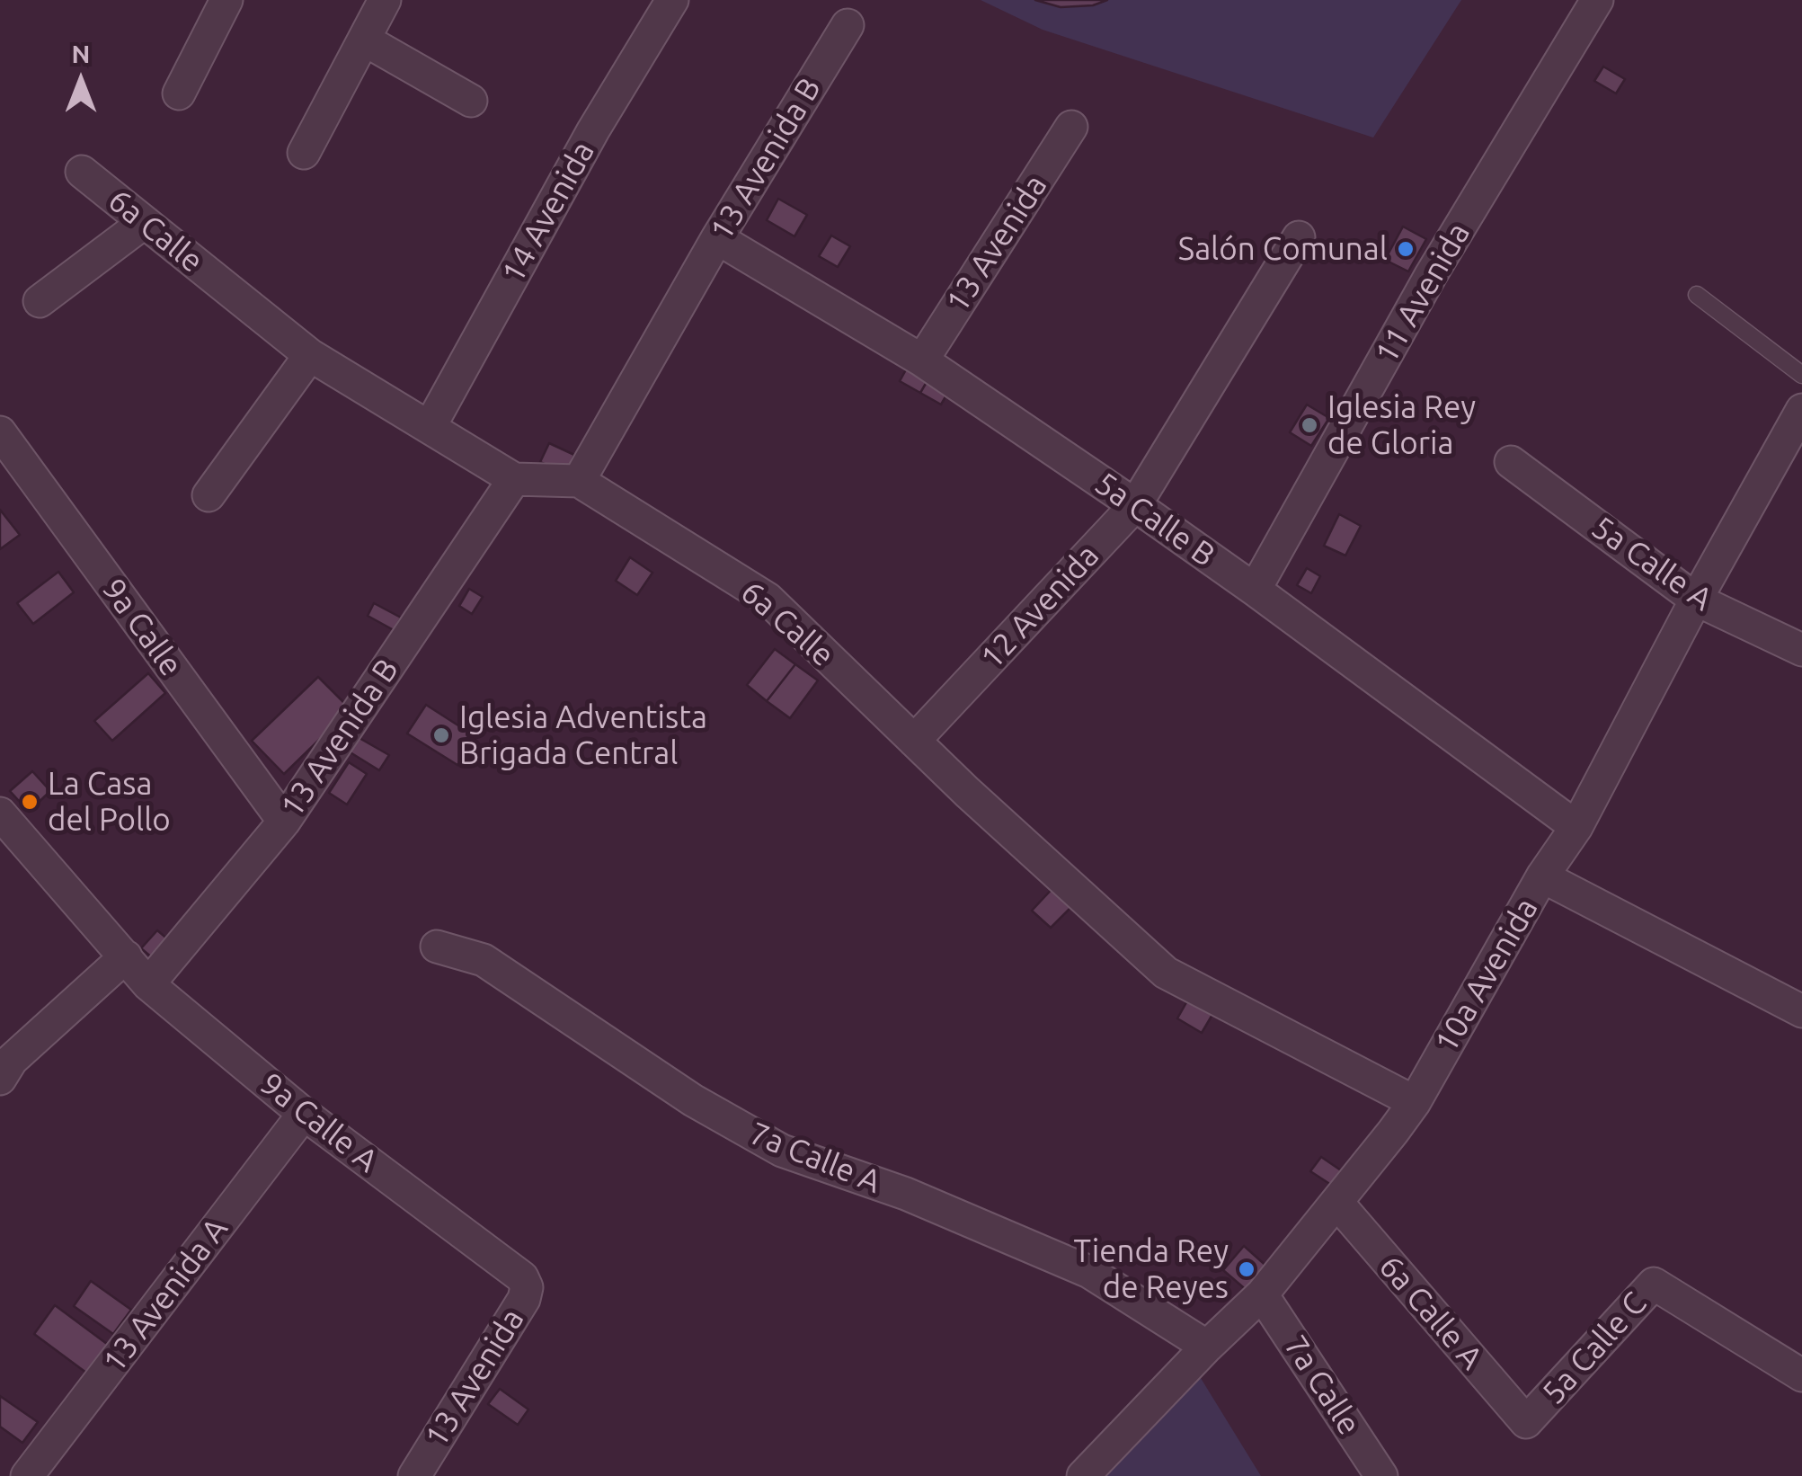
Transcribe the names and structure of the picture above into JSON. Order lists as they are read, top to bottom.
{
  "streets": {
    "street": [
      "13 Avenida B",
      "14 Avenida",
      "6a Calle",
      "13 Avenida",
      "11 Avenida",
      "5a Calle B",
      "5a Calle A",
      "12 Avenida",
      "9a Calle",
      "10a Avenida",
      "9a Calle A",
      "7a Calle A",
      "13 Avenida A",
      "6a Calle A",
      "5a Calle C",
      "7a Calle"
    ]
  },
  "crossings": [
    ["13 Avenida B", "6a Calle"],
    ["13 Avenida B", "5a Calle B"],
    ["13 Avenida B", "9a Calle"],
    ["13 Avenida B", "9a Calle A"],
    ["14 Avenida", "6a Calle"],
    ["6a Calle", "12 Avenida"],
    ["6a Calle", "10a Avenida"],
    ["13 Avenida", "5a Calle B"],
    ["13 Avenida", "9a Calle A"],
    ["11 Avenida", "5a Calle B"],
    ["5a Calle B", "12 Avenida"],
    ["5a Calle B", "10a Avenida"],
    ["5a Calle A", "10a Avenida"],
    ["10a Avenida", "7a Calle A"],
    ["10a Avenida", "6a Calle A"],
    ["10a Avenida", "7a Calle"],
    ["9a Calle A", "13 Avenida A"],
    ["6a Calle A", "5a Calle C"]
  ],
  "places": [
    "Salón Comunal",
    "Iglesia Rey de Gloria",
    "Iglesia Adventista Brigada Central",
    "La Casa del Pollo",
    "Tienda Rey de Reyes"
  ],
  "north": "top"
}
